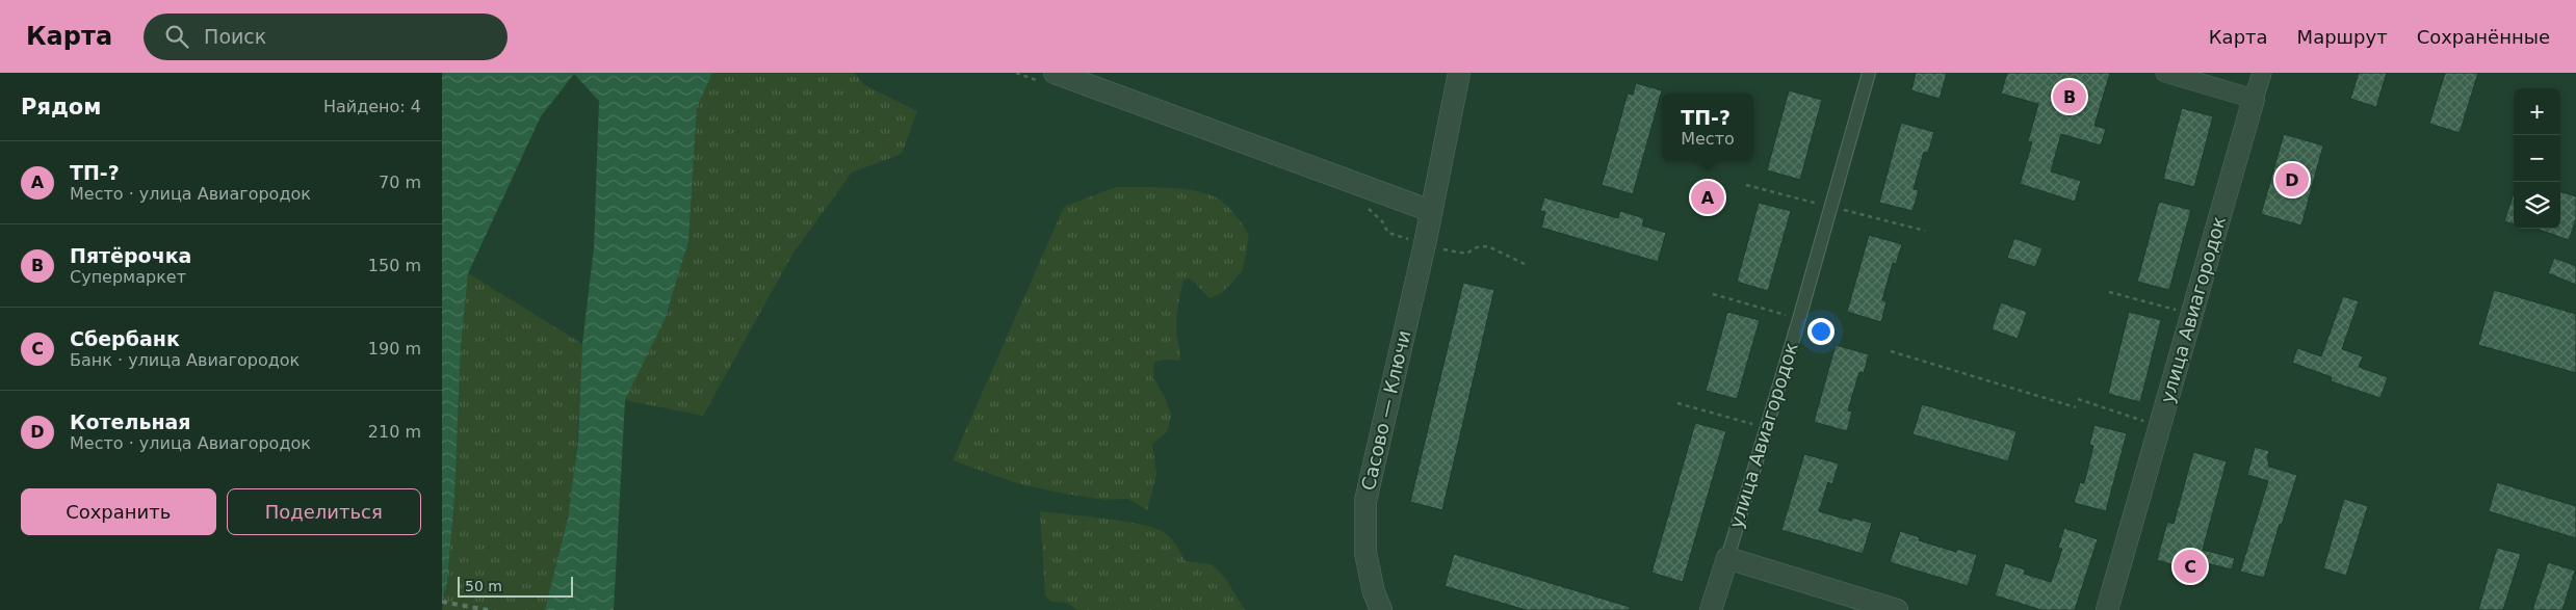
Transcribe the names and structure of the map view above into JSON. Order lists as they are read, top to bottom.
{
  "streets": {
    "street": ["улица Авиагородок", "Сасово — Ключи"]
  },
  "scale_bar": "50 m",
  "page": {
    "header": "Карта",
    "search": "Поиск",
    "nav": ["Карта", "Маршрут", "Сохранённые"],
    "heading": ["Рядом", "Найдено: 4"],
    "pins": [
      "B",
      "D",
      "A",
      "C"
    ],
    "map_buttons": ["+", "−"],
    "popup": ["ТП-?", "Место"],
    "list": [
      {
        "mark": "A",
        "name": "ТП-?",
        "note": "Место · улица Авиагородок",
        "value": "70 m"
      },
      {
        "mark": "B",
        "name": "Пятёрочка",
        "note": "Супермаркет",
        "value": "150 m"
      },
      {
        "mark": "C",
        "name": "Сбербанк",
        "note": "Банк · улица Авиагородок",
        "value": "190 m"
      },
      {
        "mark": "D",
        "name": "Котельная",
        "note": "Место · улица Авиагородок",
        "value": "210 m"
      }
    ],
    "buttons": ["Сохранить", "Поделиться"],
    "scale": "50 m"
  }
}
